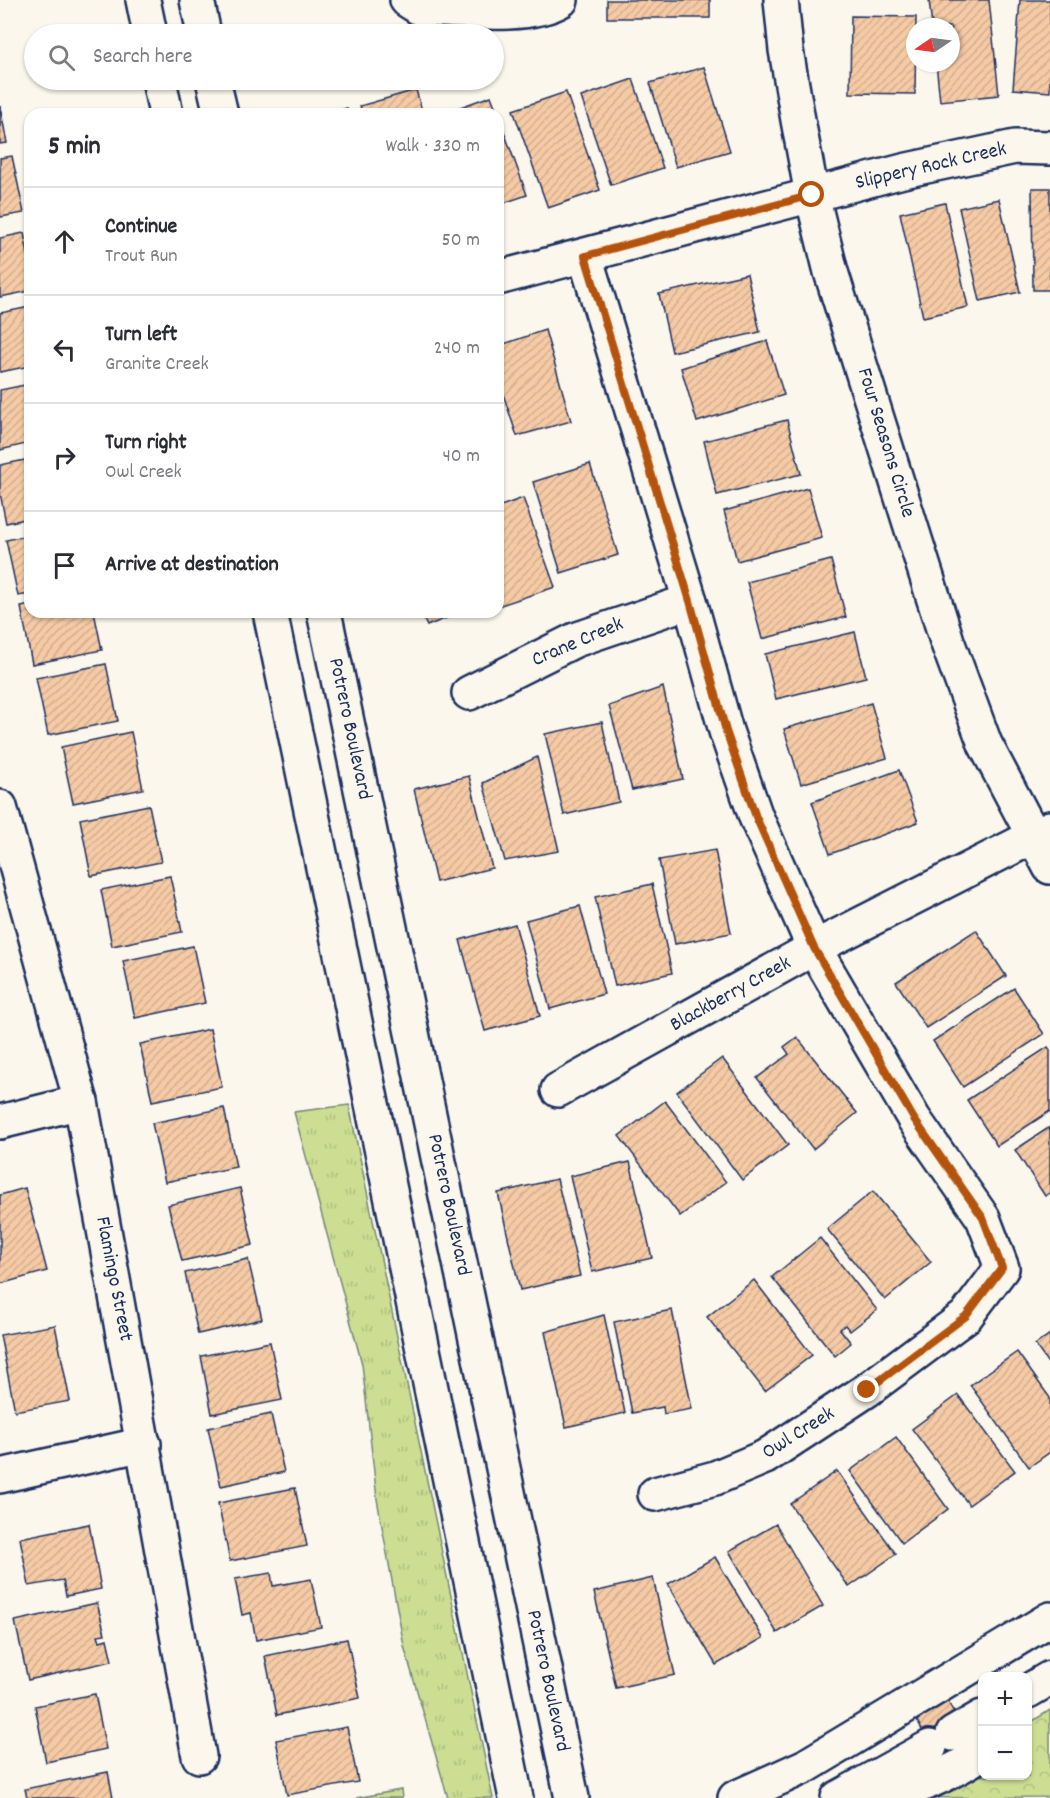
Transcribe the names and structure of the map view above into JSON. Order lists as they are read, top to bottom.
{
  "streets": {
    "street": [
      "Slippery Rock Creek",
      "Four Seasons Circle",
      "Crane Creek",
      "Potrero Boulevard",
      "Blackberry Creek",
      "Flamingo Street",
      "Owl Creek"
    ]
  },
  "crossings": [
    ["Slippery Rock Creek", "Four Seasons Circle"],
    ["Four Seasons Circle", "Blackberry Creek"],
    ["Blackberry Creek", "Owl Creek"]
  ],
  "north": "left",
  "page": {
    "search": "Search here",
    "heading": ["5 min", "Walk · 330 m"],
    "list": [
      ["Continue", "Trout Run", "50 m"],
      ["Turn left", "Granite Creek", "240 m"],
      ["Turn right", "Owl Creek", "40 m"],
      "Arrive at destination"
    ],
    "map_buttons": ["+", "−"]
  }
}
